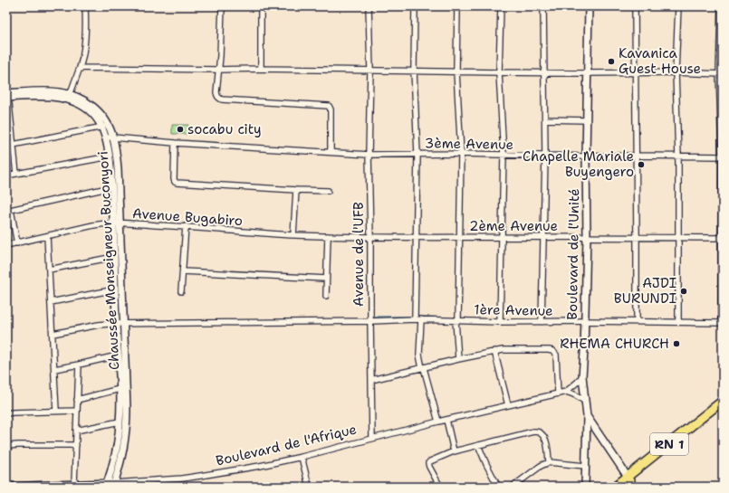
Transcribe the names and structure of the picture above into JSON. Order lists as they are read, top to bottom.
{
  "streets": {
    "highway": ["RN 1"],
    "street": [
      "3ème Avenue",
      "Avenue Bugabiro",
      "2ème Avenue",
      "Avenue de l'UFB",
      "Boulevard de l'Unité",
      "Chaussée Monseigneur Buconyori",
      "1ère Avenue",
      "Boulevard de l'Afrique"
    ]
  },
  "crossings": [
    ["3ème Avenue", "Avenue de l'UFB"],
    ["3ème Avenue", "Boulevard de l'Unité"],
    ["3ème Avenue", "Chaussée Monseigneur Buconyori"],
    ["Avenue Bugabiro", "2ème Avenue"],
    ["Avenue Bugabiro", "Avenue de l'UFB"],
    ["Avenue Bugabiro", "Chaussée Monseigneur Buconyori"],
    ["2ème Avenue", "Avenue de l'UFB"],
    ["2ème Avenue", "Boulevard de l'Unité"],
    ["Avenue de l'UFB", "1ère Avenue"],
    ["Avenue de l'UFB", "Boulevard de l'Afrique"],
    ["Boulevard de l'Unité", "1ère Avenue"],
    ["Boulevard de l'Unité", "RN 1"],
    ["Boulevard de l'Unité", "Boulevard de l'Afrique"],
    ["Chaussée Monseigneur Buconyori", "1ère Avenue"],
    ["Chaussée Monseigneur Buconyori", "Boulevard de l'Afrique"]
  ],
  "places": [
    "Kavanica Guest House",
    "socabu city",
    "Chapelle Mariale Buyengero",
    "AJDI BURUNDI",
    "RHEMA CHURCH"
  ]
}
